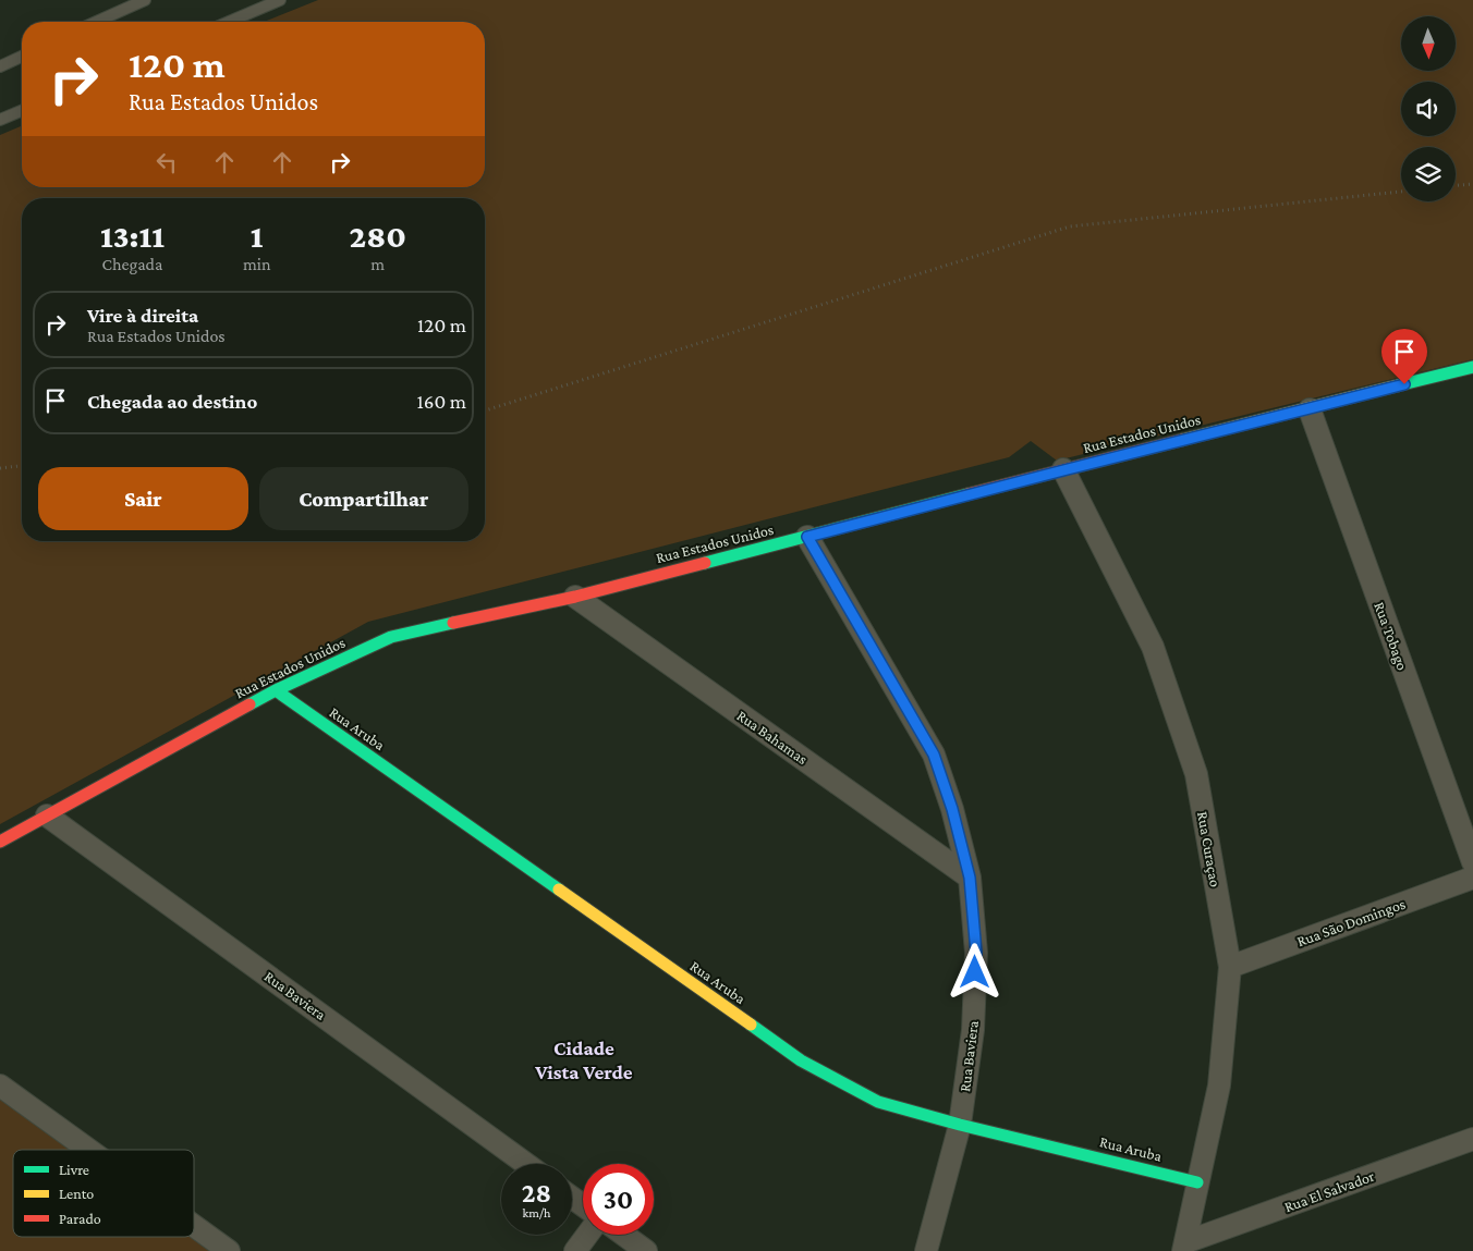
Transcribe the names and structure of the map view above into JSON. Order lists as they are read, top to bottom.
{
  "streets": {
    "street": [
      "Rua Estados Unidos",
      "Rua Tobago",
      "Rua Aruba",
      "Rua Bahamas",
      "Rua Curaçao",
      "Rua São Domingos",
      "Rua Baviera",
      "Rua El Salvador"
    ]
  },
  "crossings": [
    ["Rua Estados Unidos", "Rua Tobago"],
    ["Rua Estados Unidos", "Rua Aruba"],
    ["Rua Estados Unidos", "Rua Bahamas"],
    ["Rua Estados Unidos", "Rua Curaçao"],
    ["Rua Estados Unidos", "Rua Baviera"],
    ["Rua Aruba", "Rua Curaçao"],
    ["Rua Aruba", "Rua Baviera"],
    ["Rua Bahamas", "Rua Baviera"],
    ["Rua Curaçao", "Rua São Domingos"],
    ["Rua Curaçao", "Rua El Salvador"]
  ],
  "districts": ["Cidade Vista Verde"],
  "legend": ["Livre", "Lento", "Parado"],
  "north": "bottom",
  "page": {
    "turn": ["120 m", "Rua Estados Unidos"],
    "eta": [
      "13:11",
      "Chegada",
      "1",
      "min",
      "280",
      "m"
    ],
    "list": [
      {
        "name": "Vire à direita",
        "note": "Rua Estados Unidos",
        "value": "120 m"
      },
      {
        "name": "Chegada ao destino",
        "value": "160 m"
      }
    ],
    "buttons": ["Sair", "Compartilhar"],
    "speed": "28 km/h",
    "limit": "30"
  }
}
